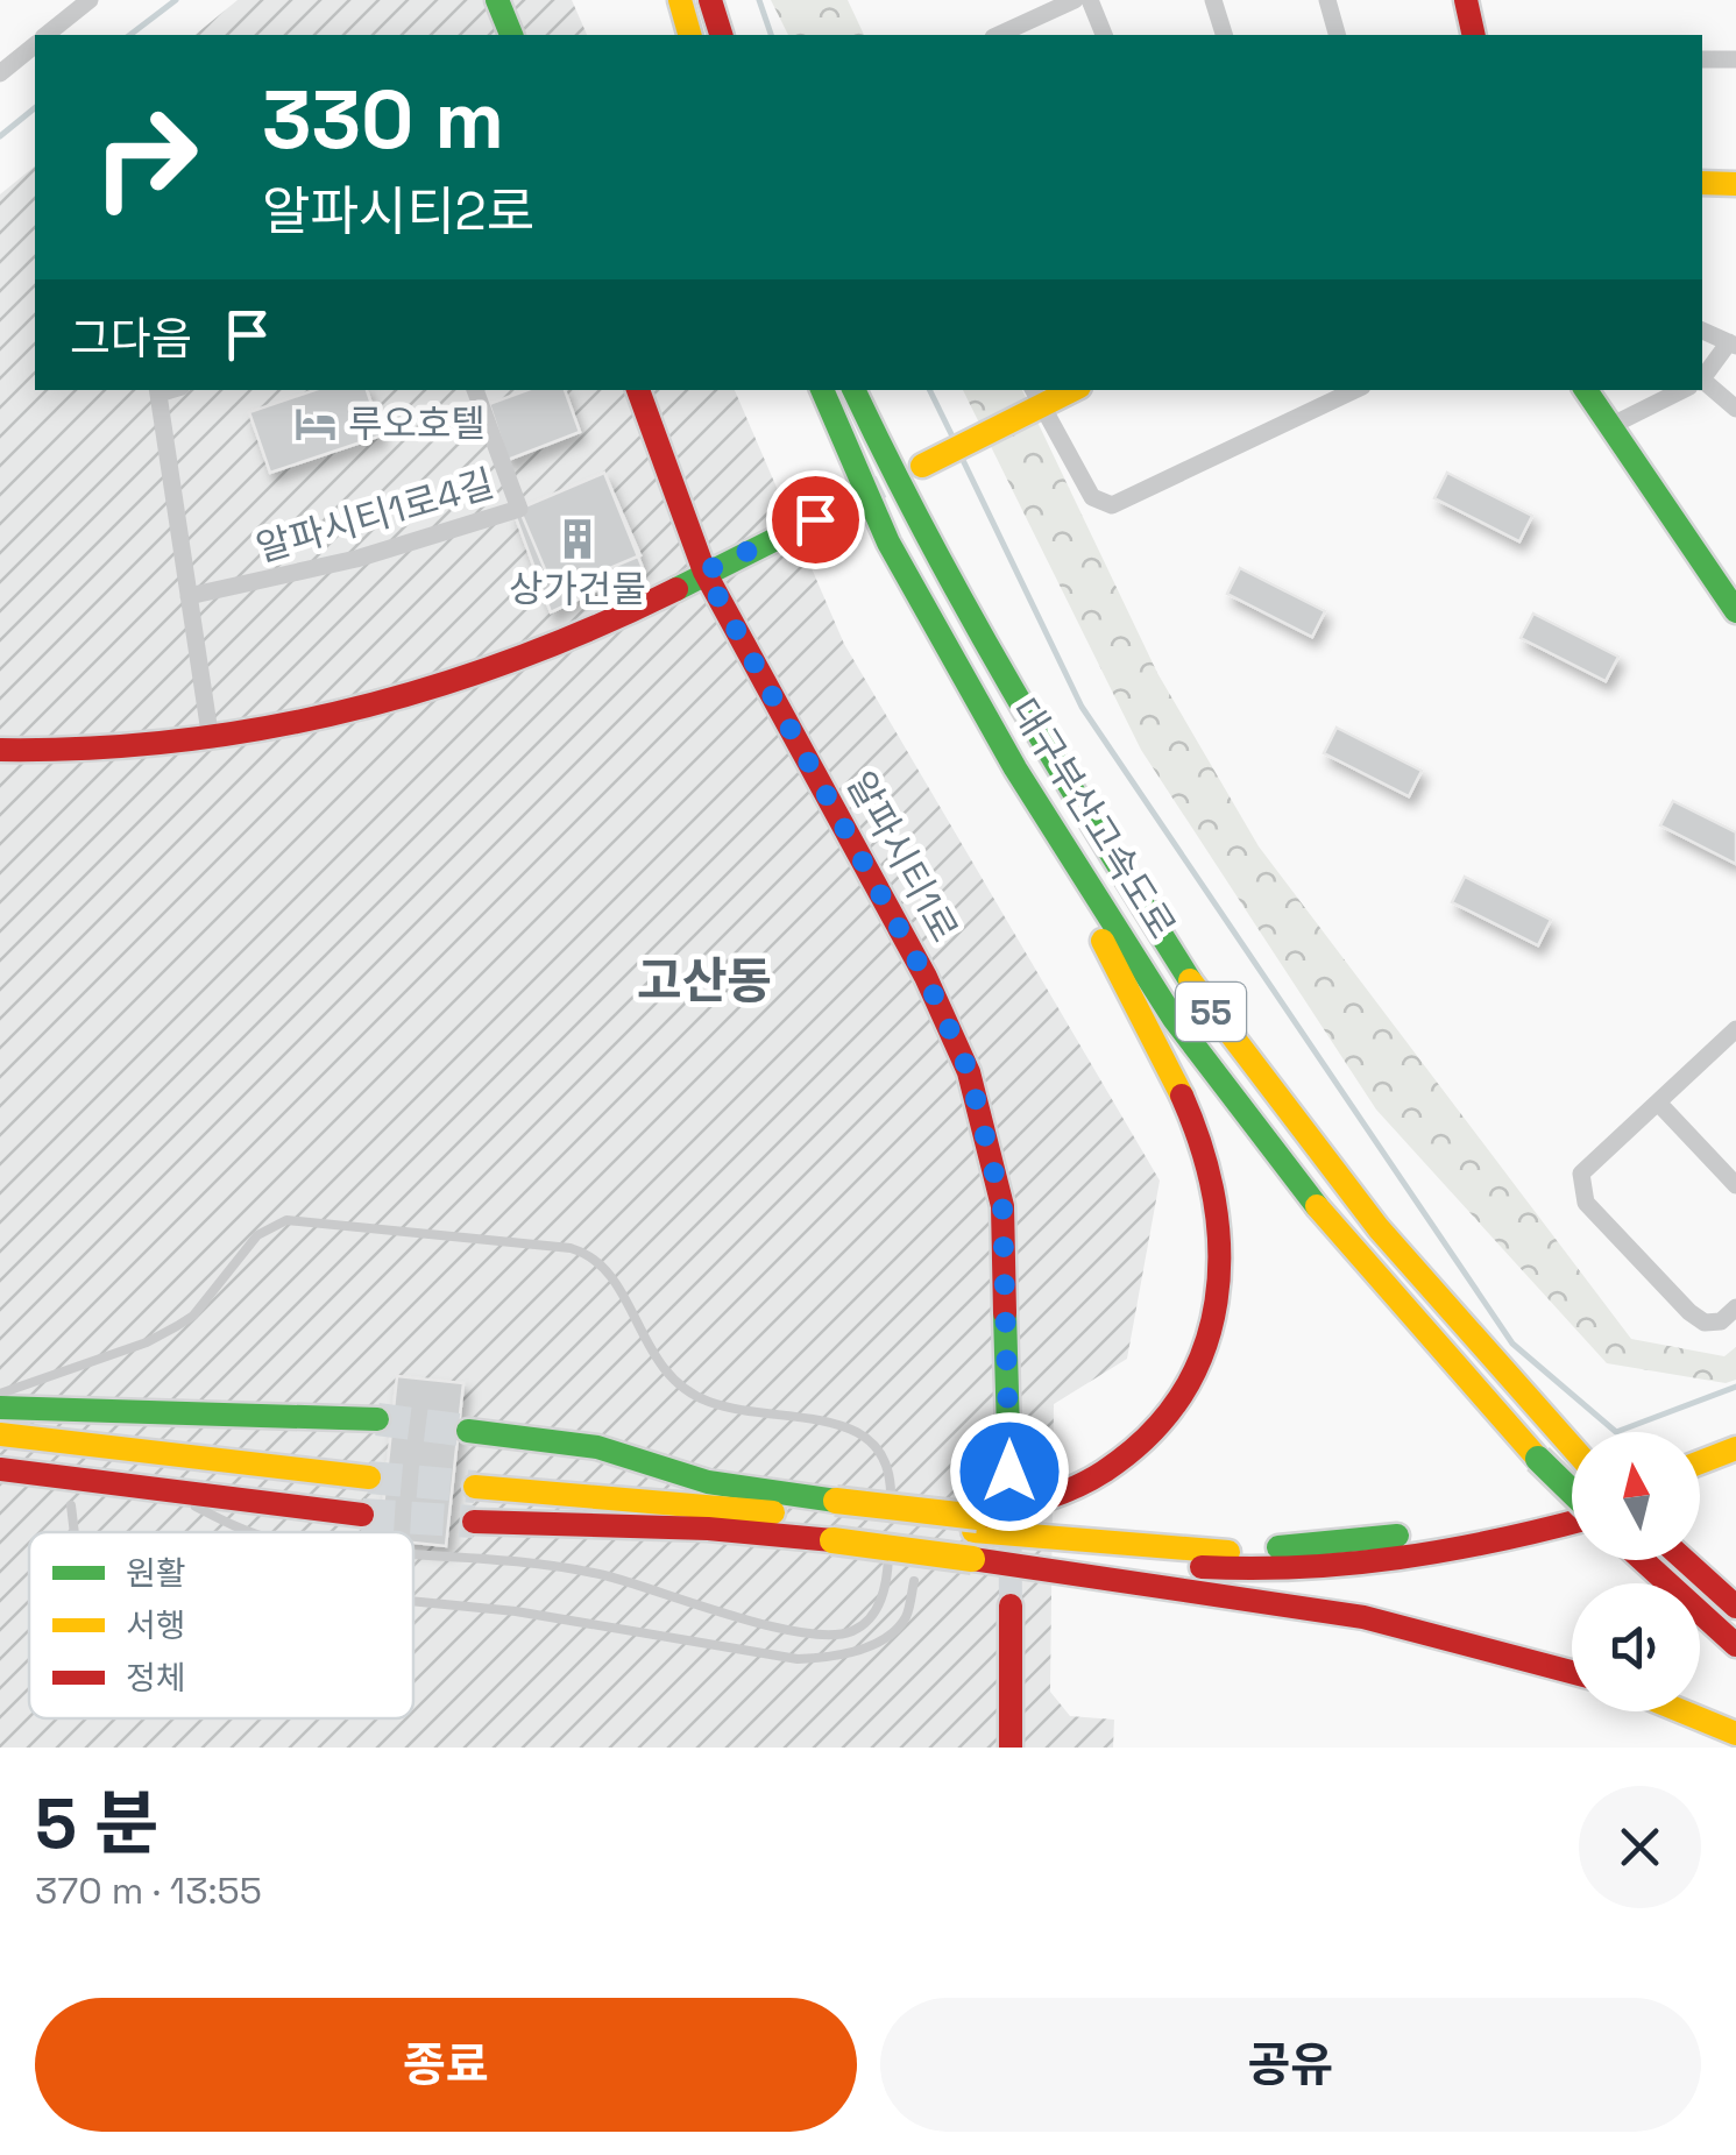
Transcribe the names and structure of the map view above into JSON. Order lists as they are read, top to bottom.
{
  "streets": {
    "main road": ["대구부산고속도로", "알파시티1로", "55"],
    "street": ["알파시티1로4길"]
  },
  "districts": ["고산동"],
  "places": {
    "hotel": ["루오호텔"],
    "building": ["상가건물"]
  },
  "legend": ["원활", "서행", "정체"],
  "north": "top",
  "page": {
    "turn": ["330 m", "알파시티2로"],
    "then": "그다음",
    "heading": ["5 분", "370 m · 13:55"],
    "buttons": ["종료", "공유"]
  }
}
